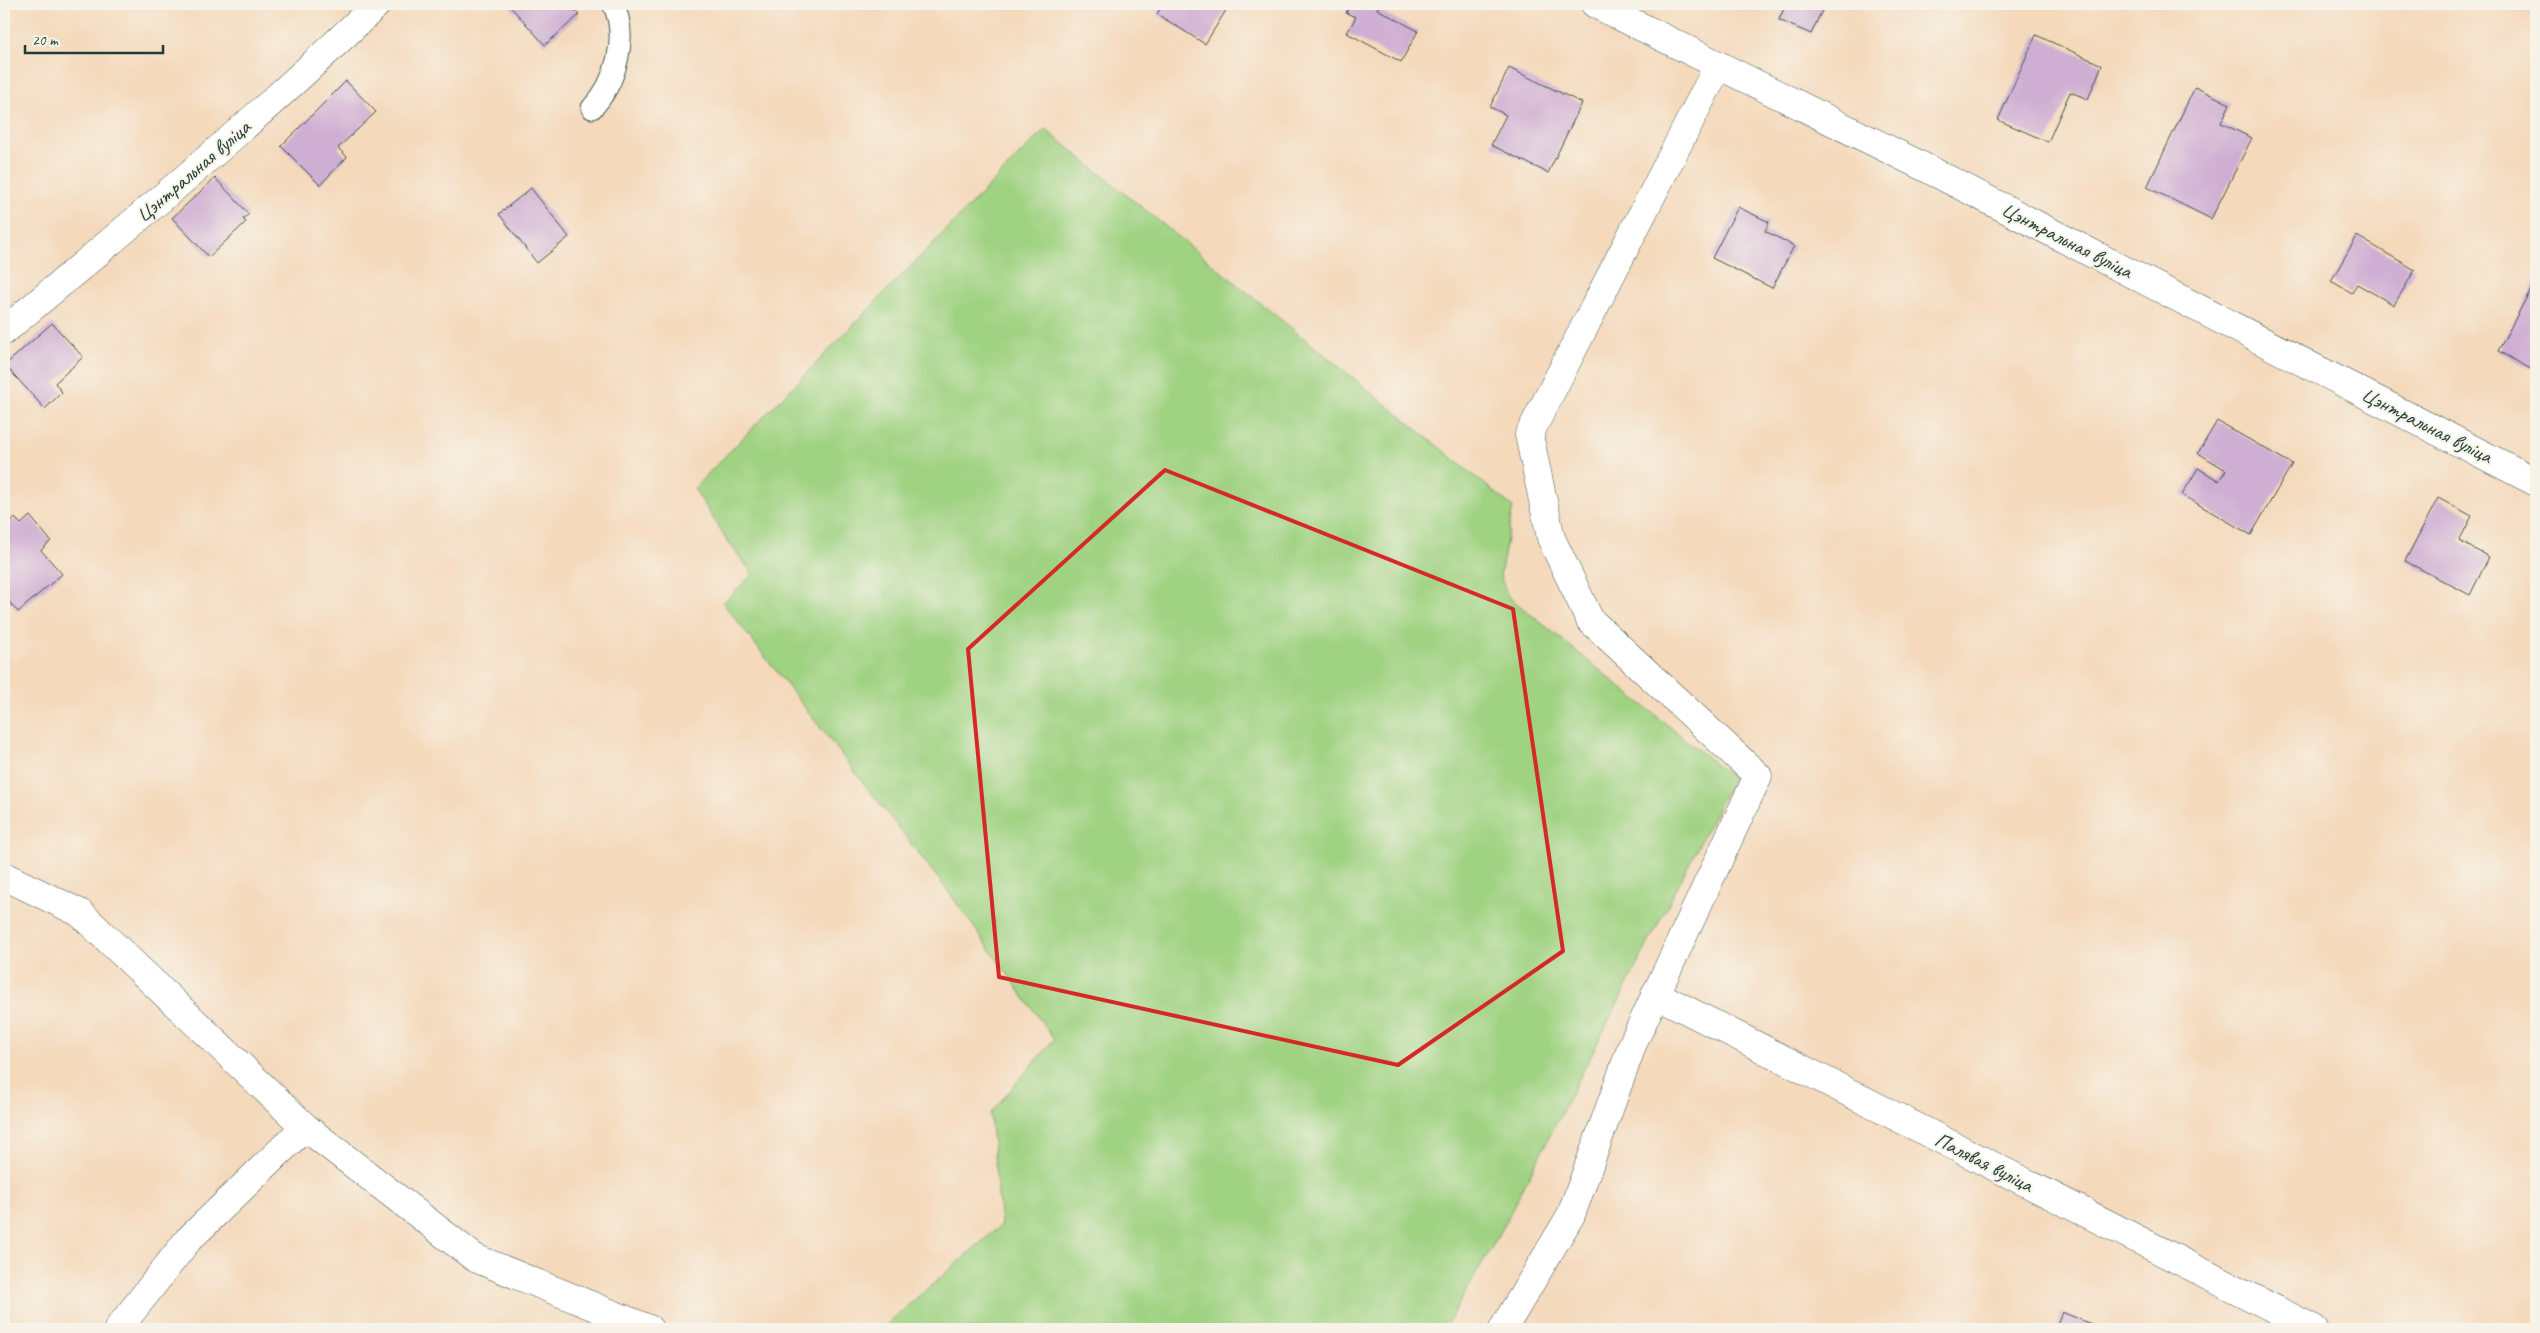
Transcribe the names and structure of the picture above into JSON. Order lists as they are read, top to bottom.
{
  "streets": {
    "street": ["Цэнтральная вуліца", "Палявая вуліца"]
  },
  "scale_bar": "20 m"
}
